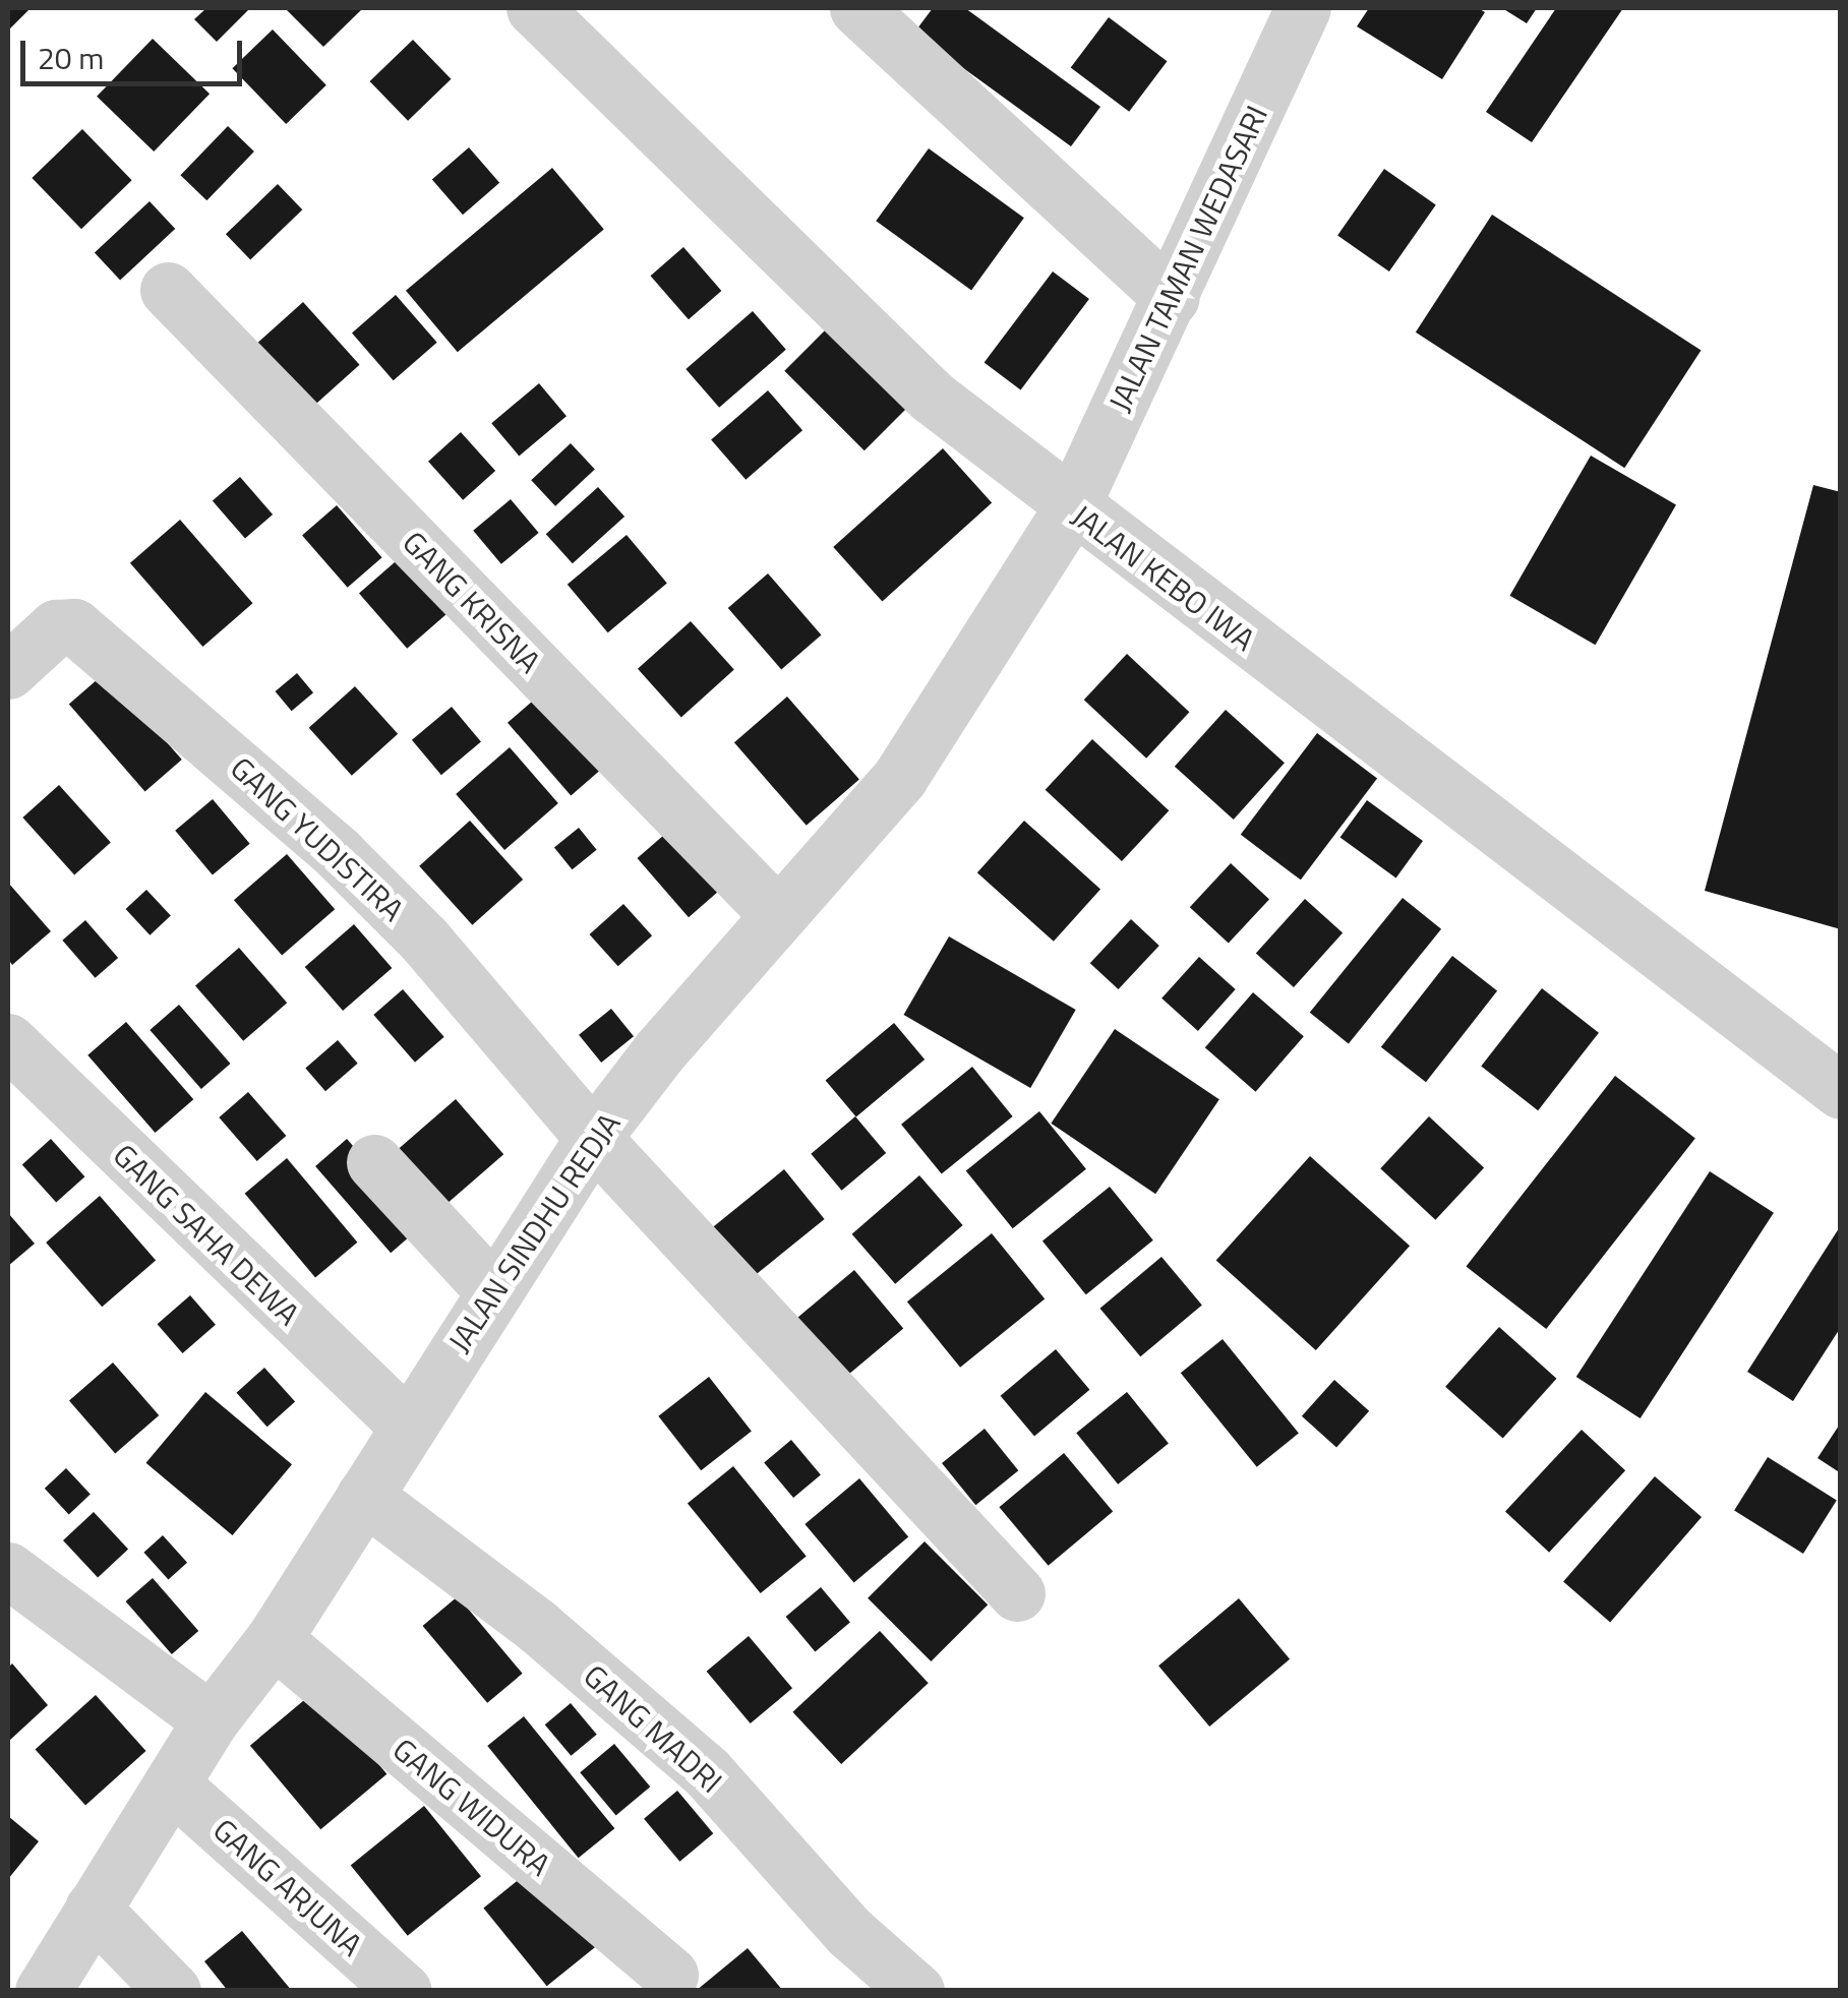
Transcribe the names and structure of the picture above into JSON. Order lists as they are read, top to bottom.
{
  "streets": {
    "street": [
      "JALAN TAMAN WEDASARI",
      "JALAN KEBO IWA",
      "GANG KRISNA",
      "GANG YUDISTIRA",
      "JALAN SINDHU REDJA",
      "GANG SAHA DEWA",
      "GANG MADRI",
      "GANG WIDURA",
      "GANG ARJUNA"
    ]
  },
  "crossings": [
    ["JALAN TAMAN WEDASARI", "JALAN KEBO IWA"],
    ["JALAN TAMAN WEDASARI", "JALAN SINDHU REDJA"],
    ["JALAN KEBO IWA", "JALAN SINDHU REDJA"],
    ["GANG KRISNA", "JALAN SINDHU REDJA"],
    ["GANG YUDISTIRA", "JALAN SINDHU REDJA"],
    ["JALAN SINDHU REDJA", "GANG SAHA DEWA"],
    ["JALAN SINDHU REDJA", "GANG MADRI"],
    ["JALAN SINDHU REDJA", "GANG WIDURA"],
    ["JALAN SINDHU REDJA", "GANG ARJUNA"]
  ],
  "scale_bar": "20 m"
}
